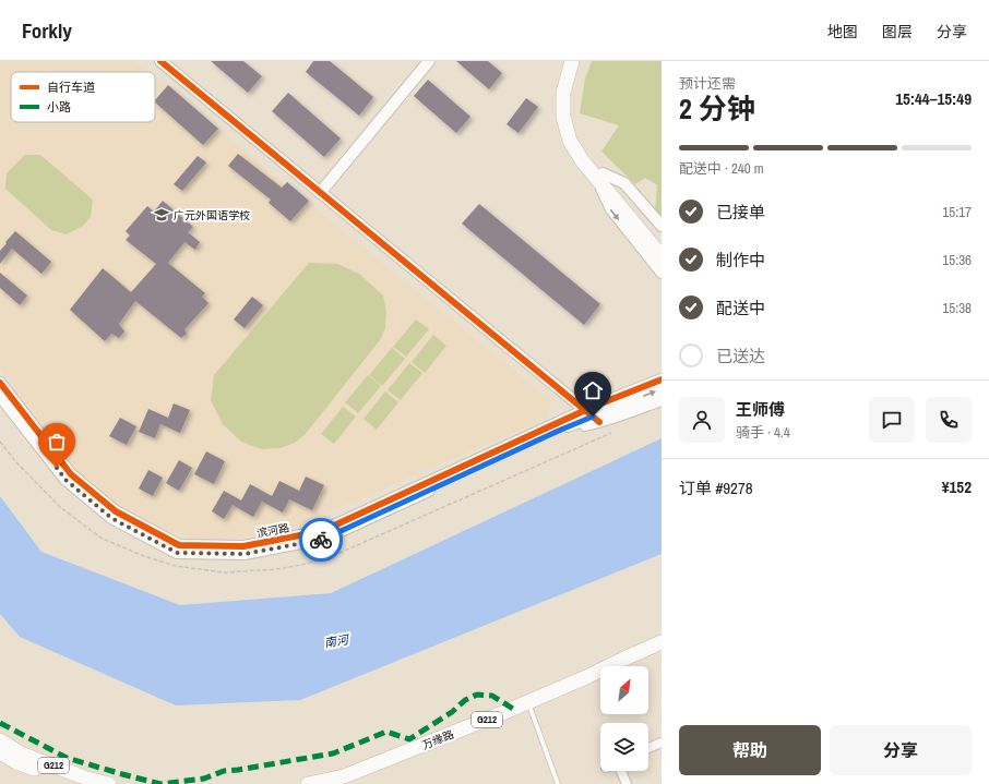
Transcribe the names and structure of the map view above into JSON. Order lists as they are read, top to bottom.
{
  "streets": {
    "main road": ["G212", "万缘路"],
    "street": ["滨河路"]
  },
  "water": ["南河"],
  "places": {
    "school or university": ["广元外国语学校"]
  },
  "legend": ["自行车道", "小路"],
  "north": "top right",
  "page": {
    "header": "Forkly",
    "nav": ["地图", "图层", "分享"],
    "heading": ["2 分钟", "预计还需", "15:44–15:49"],
    "panel": [
      "王师傅",
      "骑手 · 4.4",
      "订单 #9278",
      "¥152"
    ],
    "bar": "配送中 · 240 m",
    "list": [
      ["已接单", "15:17"],
      ["制作中", "15:36"],
      ["配送中", "15:38"],
      "已送达"
    ],
    "buttons": ["帮助", "分享"]
  }
}
